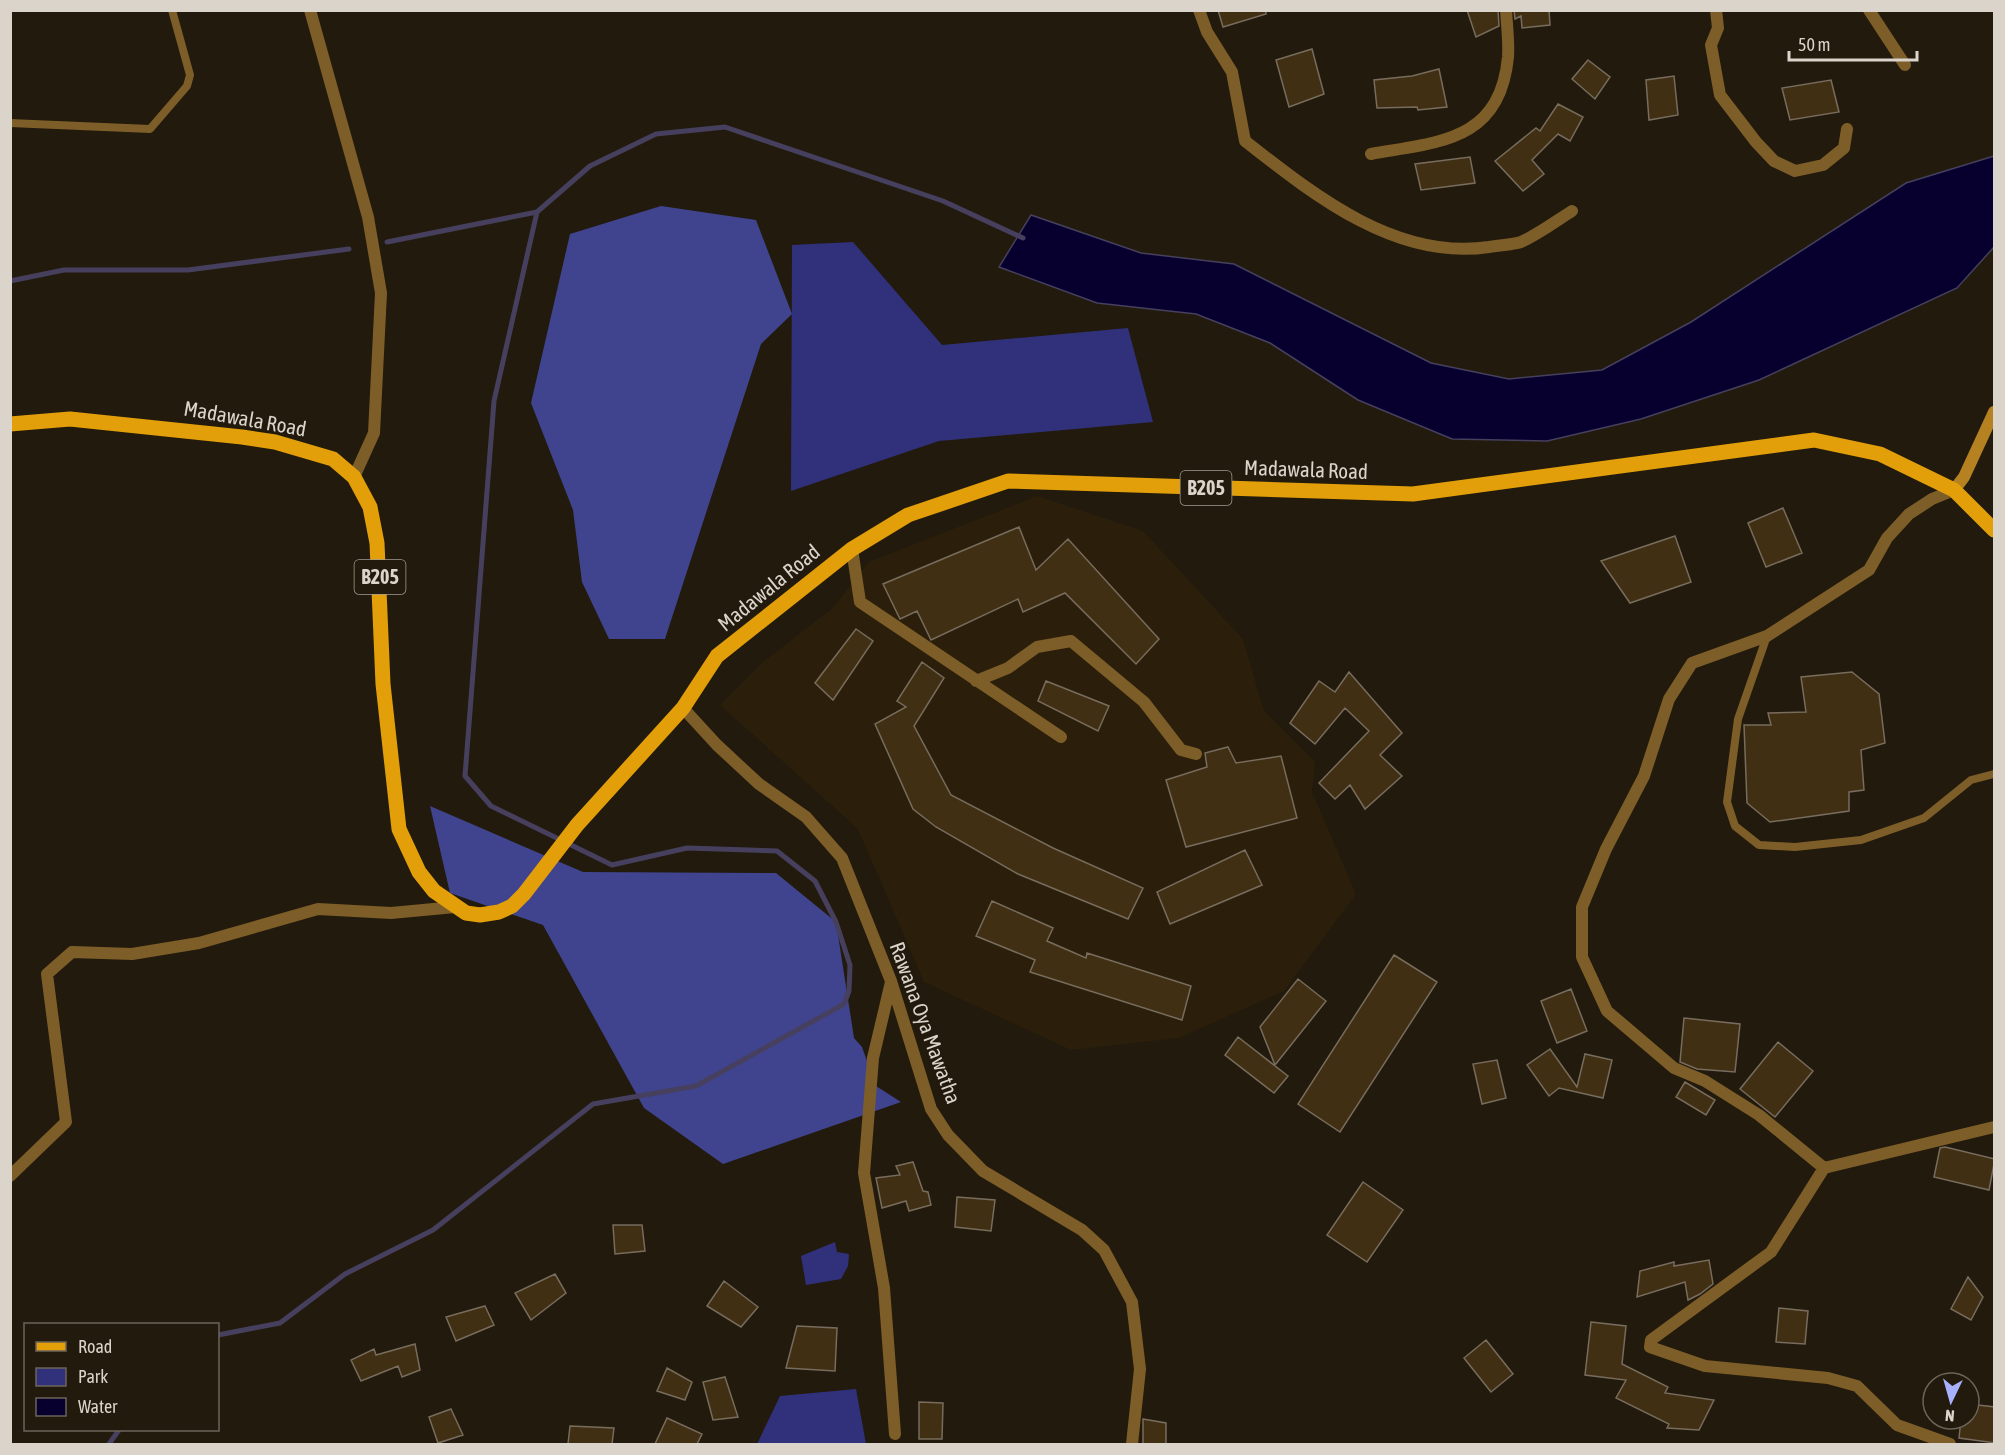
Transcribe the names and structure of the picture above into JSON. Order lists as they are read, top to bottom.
{
  "streets": {
    "main road": ["Madawala Road", "B205"],
    "street": ["Rawana Oya Mawatha"]
  },
  "crossings": [
    ["Madawala Road", "Rawana Oya Mawatha"]
  ],
  "legend": ["Road", "Park", "Water"],
  "scale_bar": "50 m",
  "north": "bottom"
}
